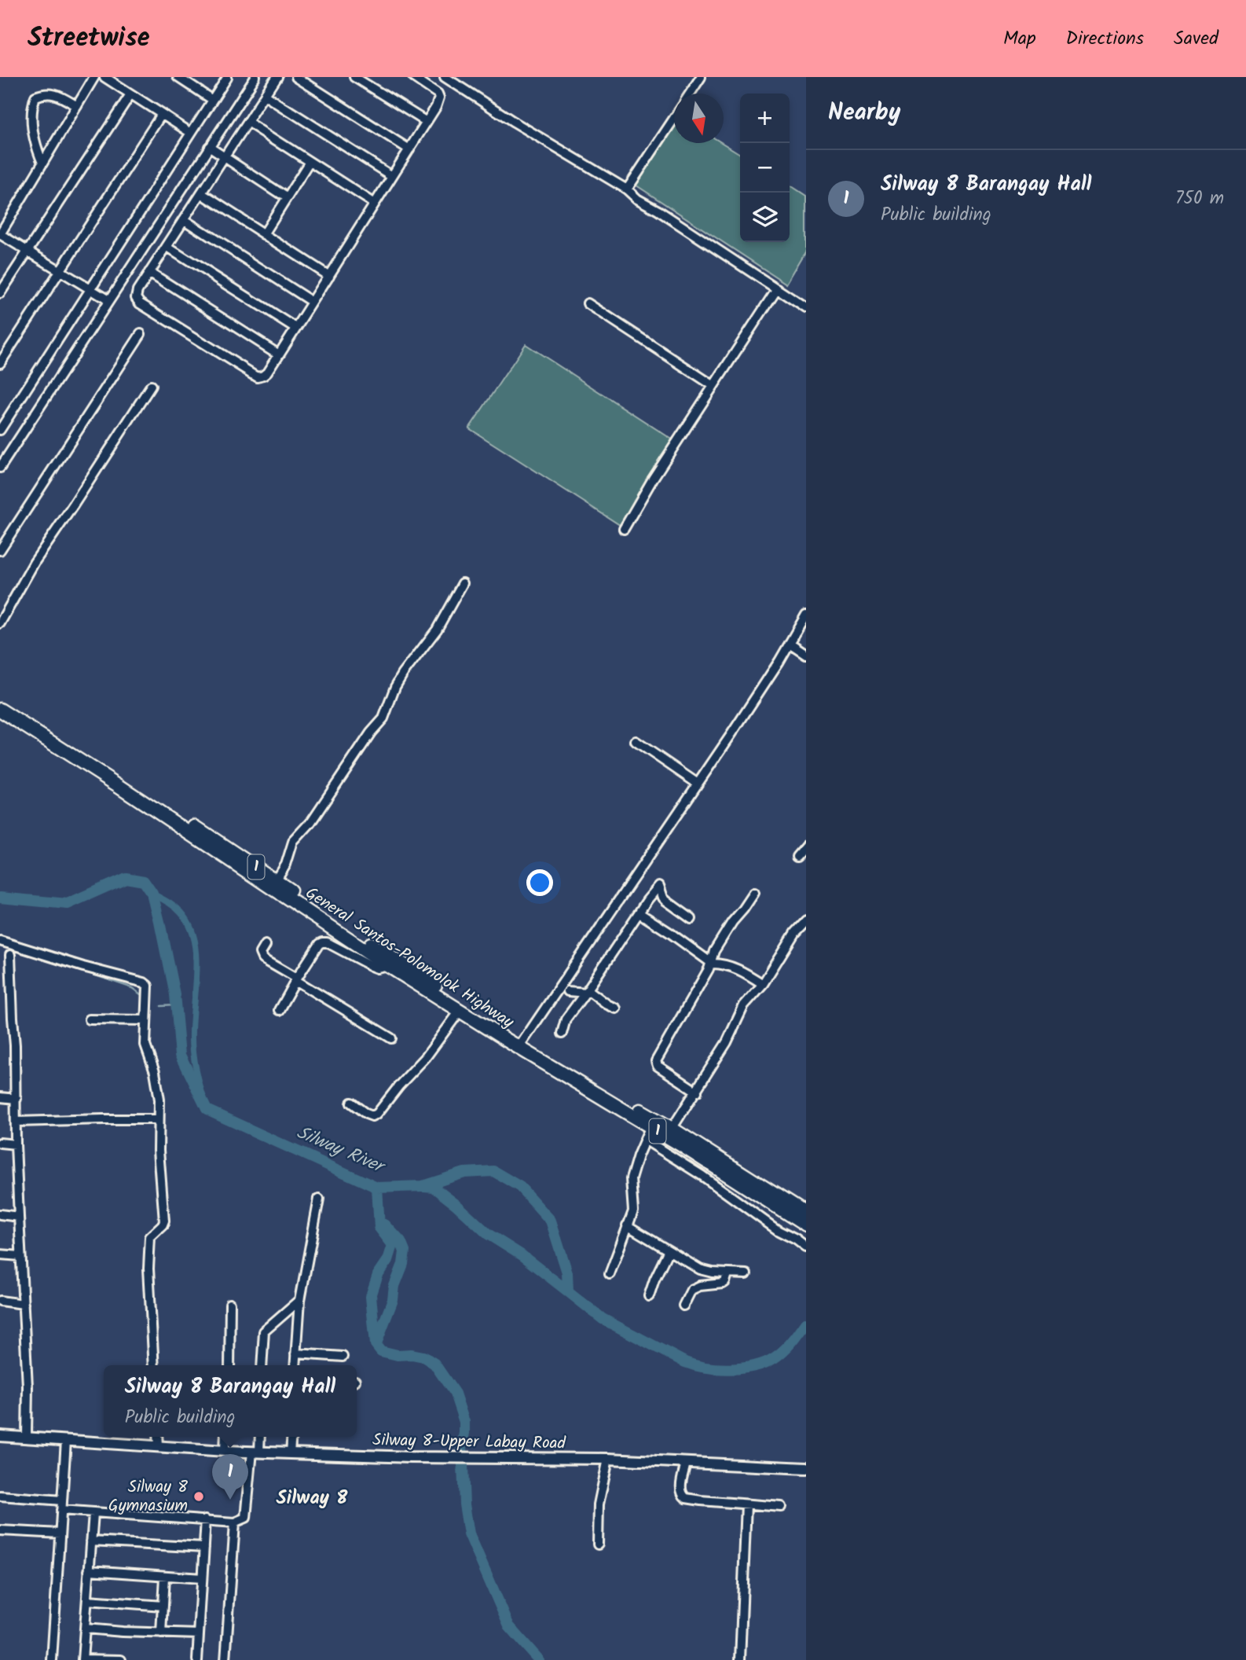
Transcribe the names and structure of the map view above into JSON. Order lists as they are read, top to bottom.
{
  "streets": {
    "highway": ["1", "General Santos-Polomolok Highway"],
    "main road": ["Silway 8-Upper Labay Road"]
  },
  "crossings": [
    ["1", "General Santos-Polomolok Highway"]
  ],
  "districts": ["Silway 8"],
  "water": ["Silway River"],
  "places": ["Silway 8 Gymnasium"],
  "north": "bottom",
  "page": {
    "header": "Streetwise",
    "nav": ["Map", "Directions", "Saved"],
    "heading": "Nearby",
    "map_buttons": ["+", "−"],
    "list": [
      {
        "mark": "1",
        "name": "Silway 8 Barangay Hall",
        "note": "Public building",
        "value": "750 m"
      }
    ],
    "popup": ["Silway 8 Barangay Hall", "Public building"],
    "pins": "1"
  }
}
